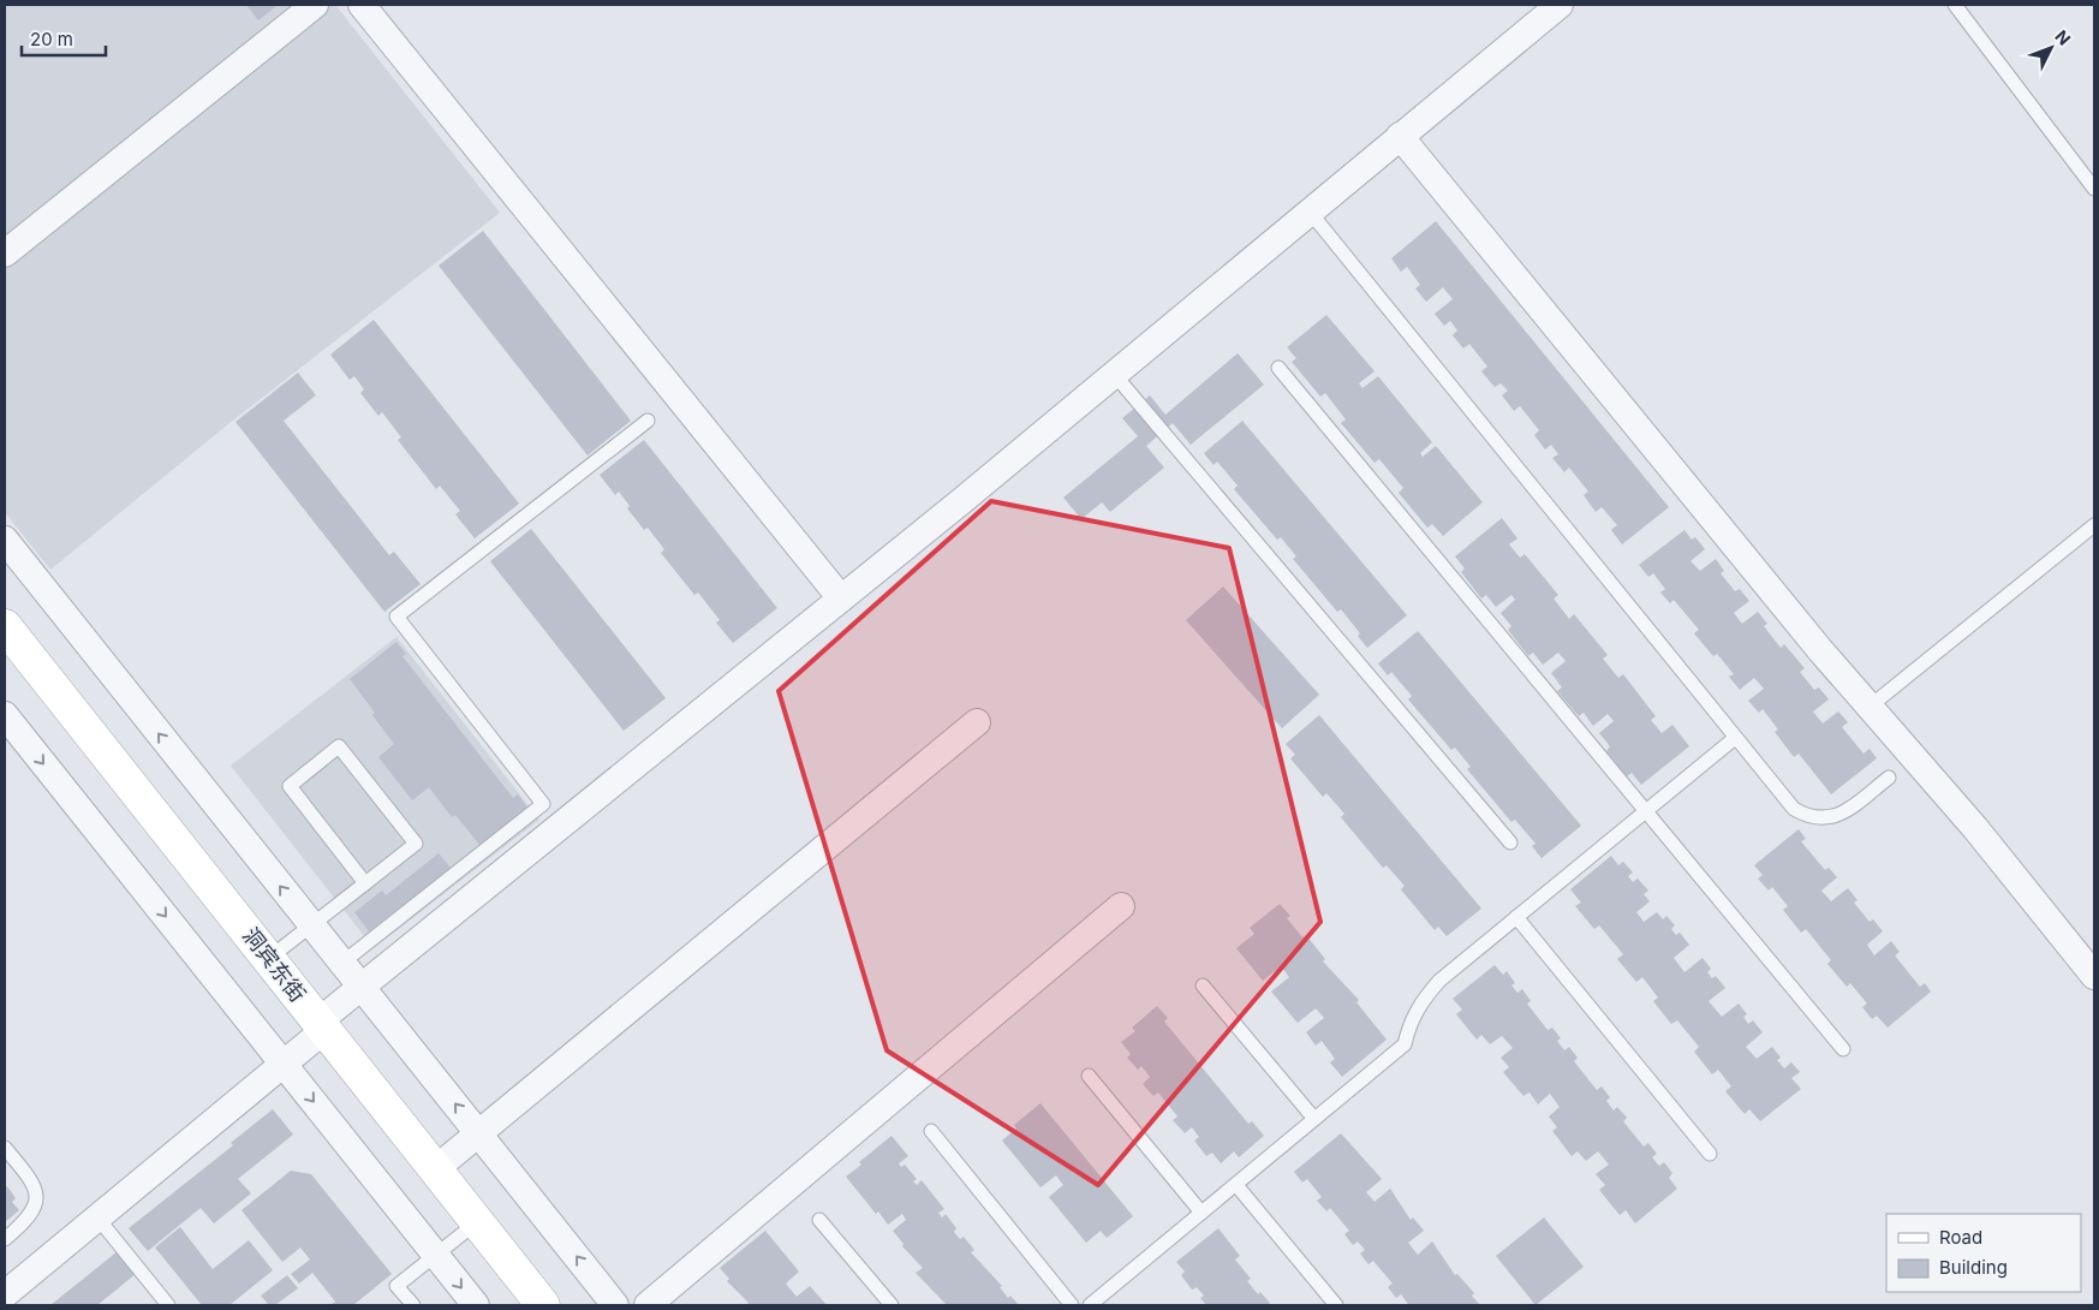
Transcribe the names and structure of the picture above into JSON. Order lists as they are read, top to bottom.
{
  "streets": {
    "main road": ["洞宾东街"]
  },
  "legend": ["Road", "Building"],
  "scale_bar": "20 m",
  "north": "top right"
}
